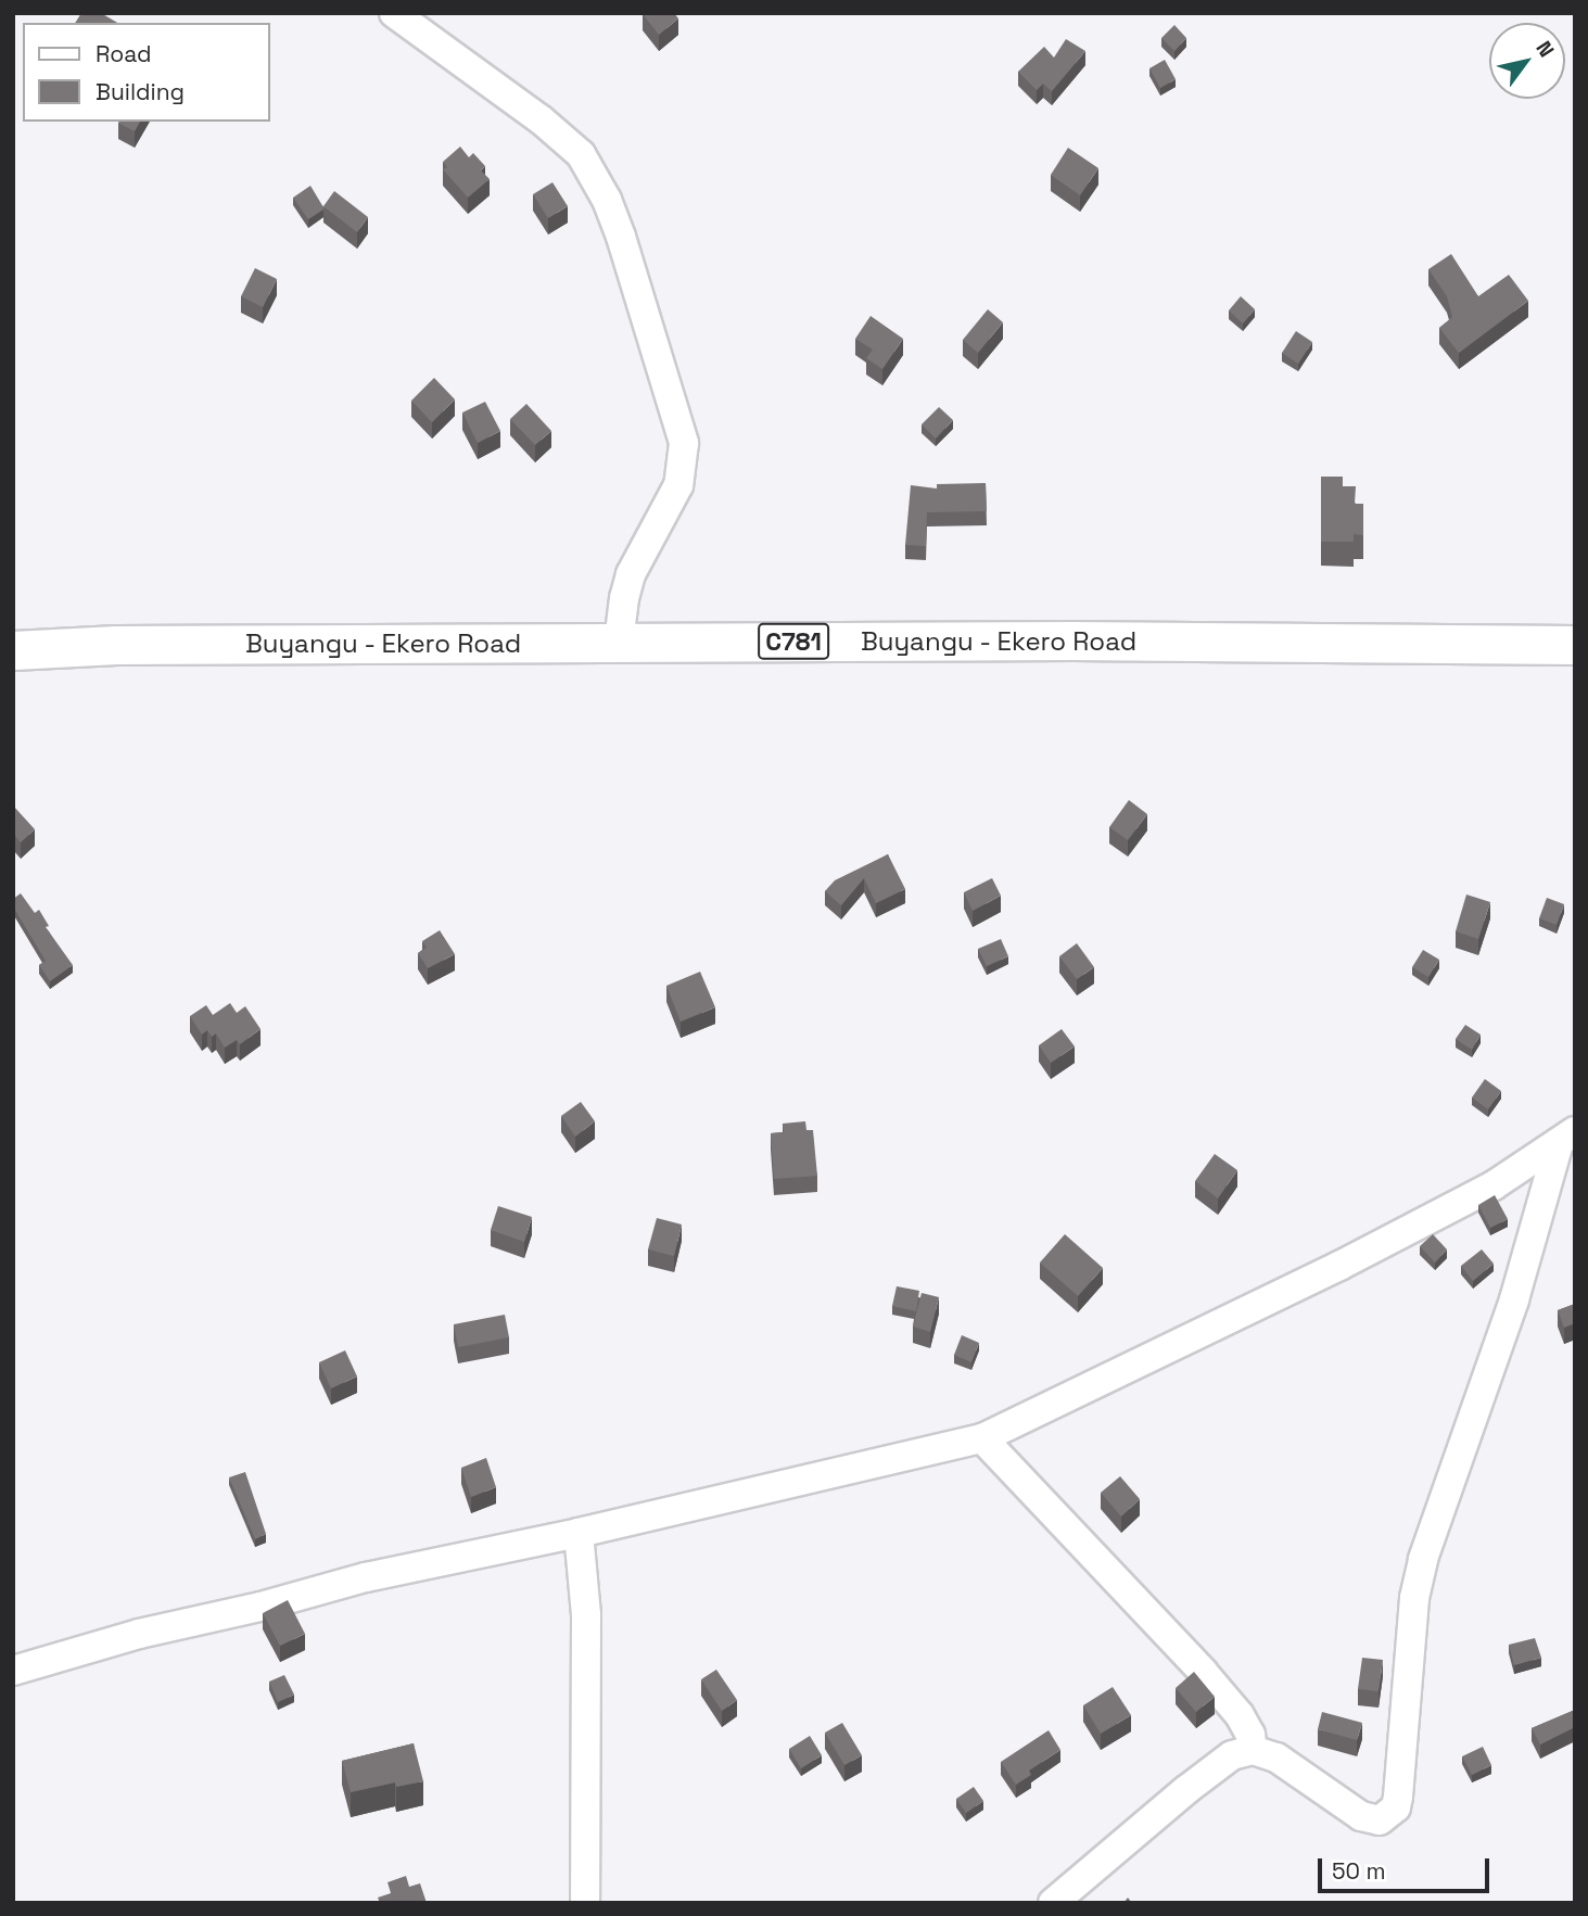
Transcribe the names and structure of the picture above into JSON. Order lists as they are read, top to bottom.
{
  "streets": {
    "main road": ["C781", "Buyangu - Ekero Road"]
  },
  "legend": ["Road", "Building"],
  "scale_bar": "50 m",
  "north": "top right"
}
